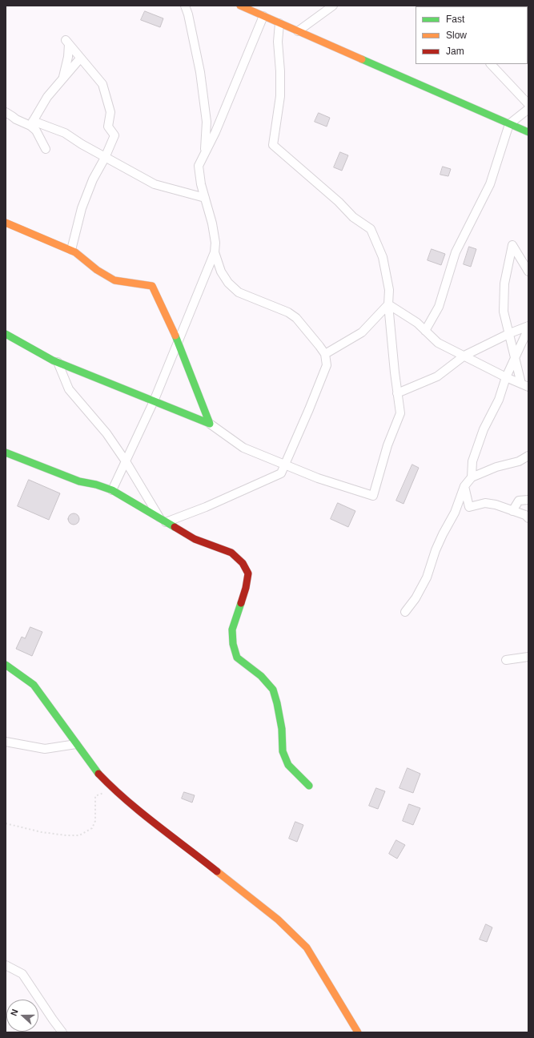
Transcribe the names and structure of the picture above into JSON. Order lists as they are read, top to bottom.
{
  "legend": ["Fast", "Slow", "Jam"],
  "north": "left"
}
